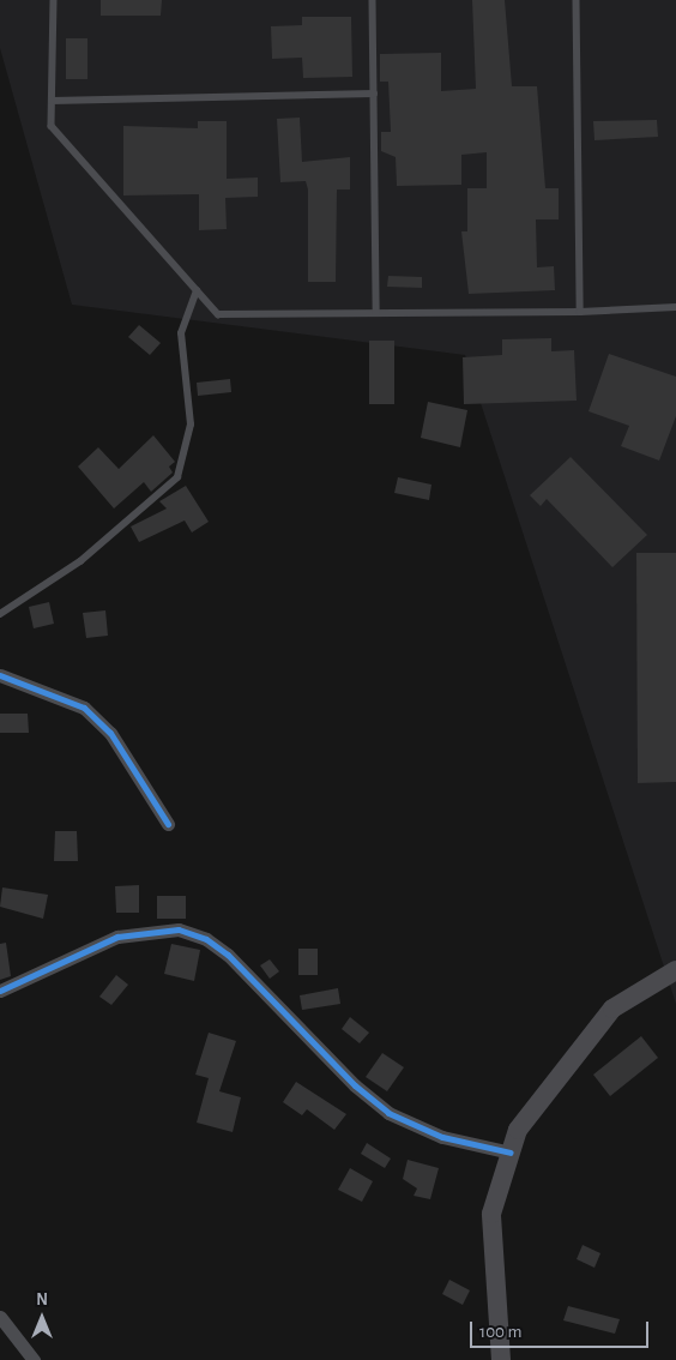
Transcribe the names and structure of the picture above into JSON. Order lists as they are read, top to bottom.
{
  "scale_bar": "100 m",
  "north": "top"
}
